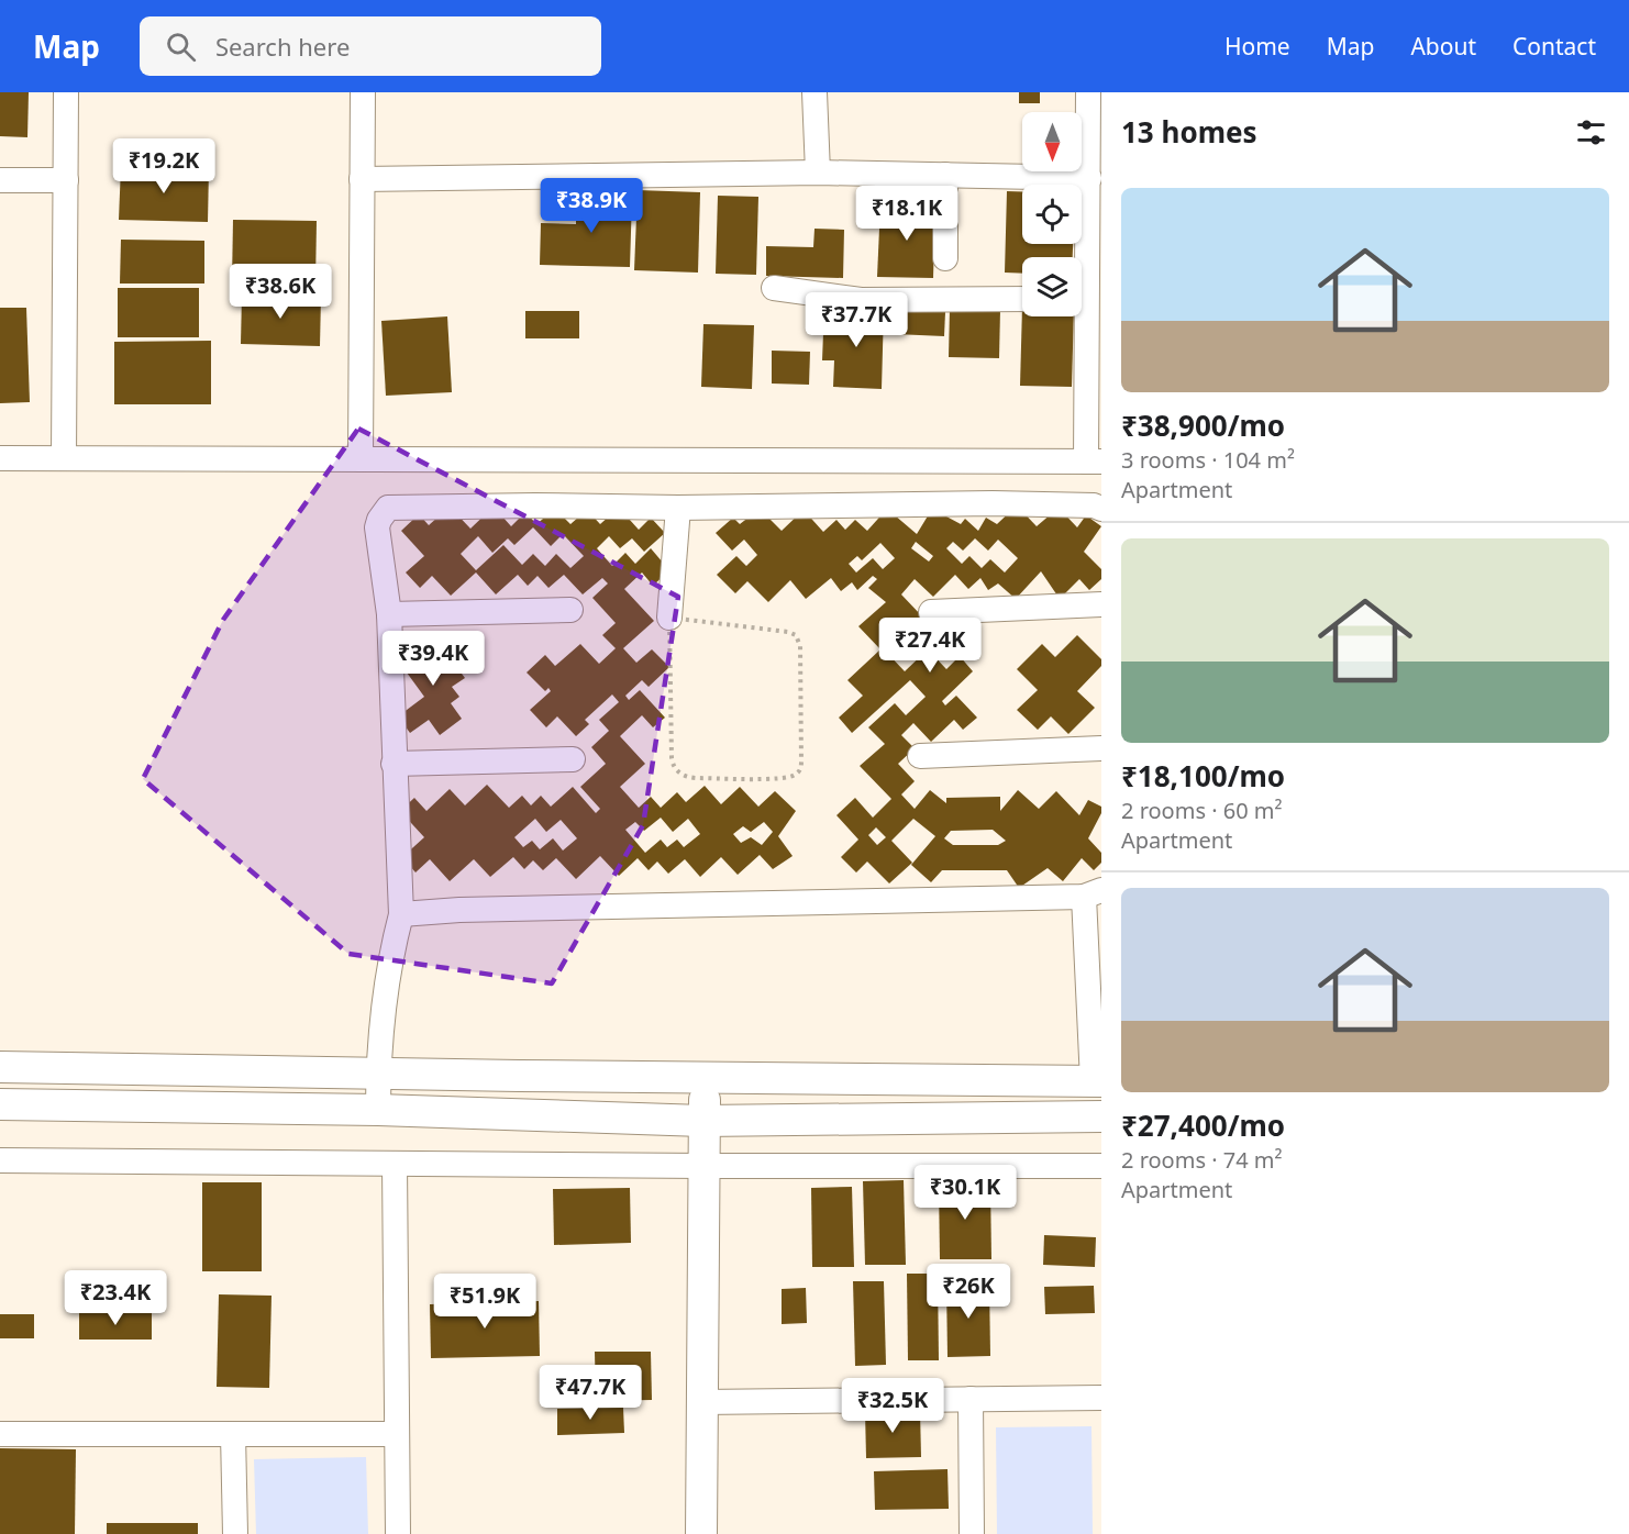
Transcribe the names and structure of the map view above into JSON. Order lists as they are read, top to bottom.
{
  "north": "bottom",
  "page": {
    "header": "Map",
    "search": "Search here",
    "nav": [
      "Home",
      "Map",
      "About",
      "Contact"
    ],
    "heading": "13 homes",
    "price": [
      "₹19.2K",
      "₹38.9K",
      "₹18.1K",
      "₹38.6K",
      "₹37.7K",
      "₹27.4K",
      "₹39.4K",
      "₹30.1K",
      "₹26K",
      "₹23.4K",
      "₹51.9K",
      "₹47.7K",
      "₹32.5K"
    ],
    "list": [
      {
        "name": "₹38,900/mo",
        "note": "3 rooms · 104 m² · Apartment"
      },
      {
        "name": "₹18,100/mo",
        "note": "2 rooms · 60 m² · Apartment"
      },
      {
        "name": "₹27,400/mo",
        "note": "2 rooms · 74 m² · Apartment"
      }
    ]
  }
}
